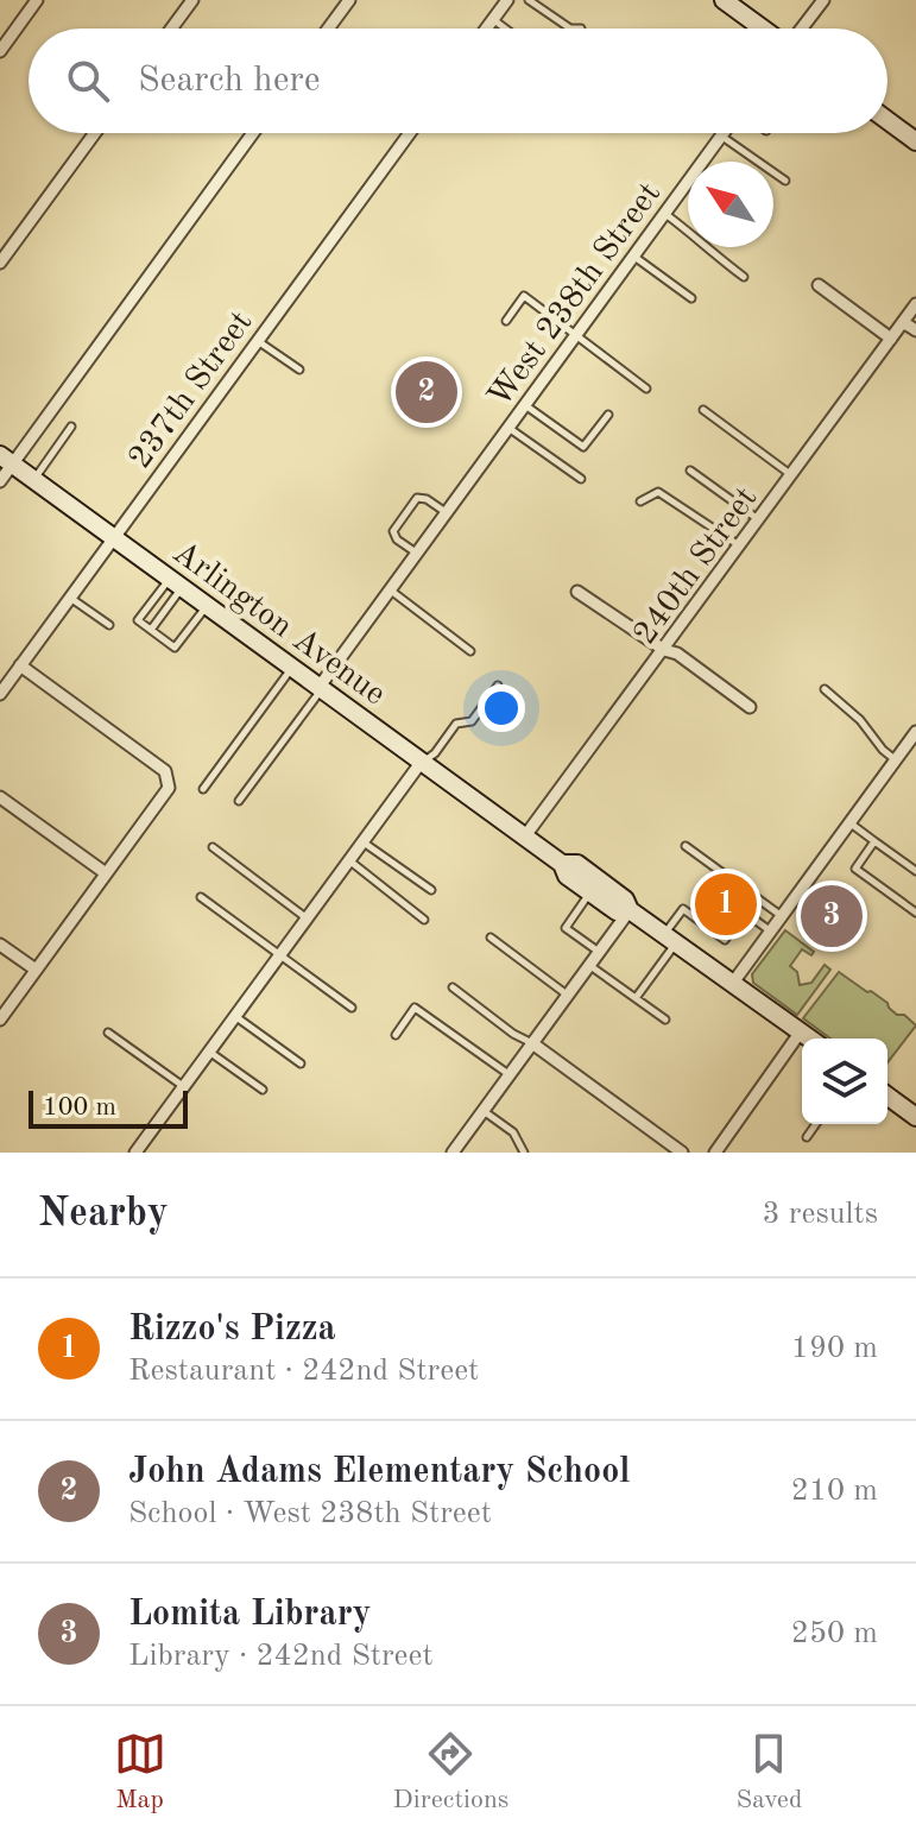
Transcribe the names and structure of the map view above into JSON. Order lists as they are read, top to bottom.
{
  "streets": {
    "main road": ["Arlington Avenue"],
    "street": ["West 238th Street", "237th Street", "240th Street"]
  },
  "crossings": [
    ["West 238th Street", "Arlington Avenue"],
    ["237th Street", "Arlington Avenue"],
    ["240th Street", "Arlington Avenue"]
  ],
  "scale_bar": "100 m",
  "north": "top left",
  "page": {
    "search": "Search here",
    "pins": ["2", "1", "3"],
    "scale": "100 m",
    "heading": ["Nearby", "3 results"],
    "list": [
      {
        "mark": "1",
        "name": "Rizzo's Pizza",
        "note": "Restaurant · 242nd Street",
        "value": "190 m"
      },
      {
        "mark": "2",
        "name": "John Adams Elementary School",
        "note": "School · West 238th Street",
        "value": "210 m"
      },
      {
        "mark": "3",
        "name": "Lomita Library",
        "note": "Library · 242nd Street",
        "value": "250 m"
      }
    ],
    "nav": ["Map", "Directions", "Saved"]
  }
}
